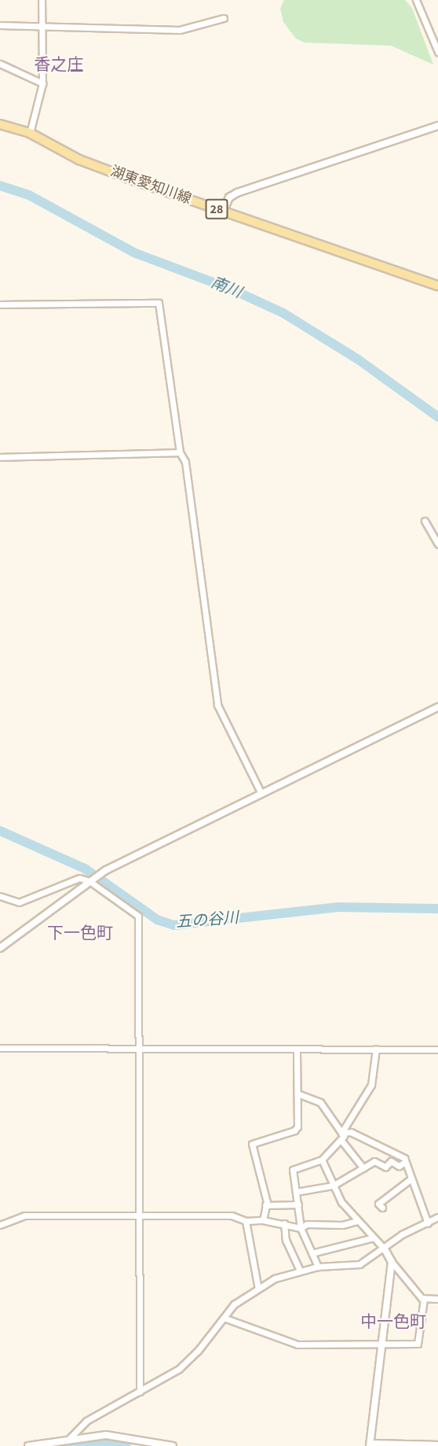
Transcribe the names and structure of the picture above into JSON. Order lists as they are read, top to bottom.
{
  "streets": {
    "main road": ["湖東愛知川線", "28"]
  },
  "districts": ["香之庄", "下一色町", "中一色町"],
  "water": ["南川", "五の谷川"]
}
